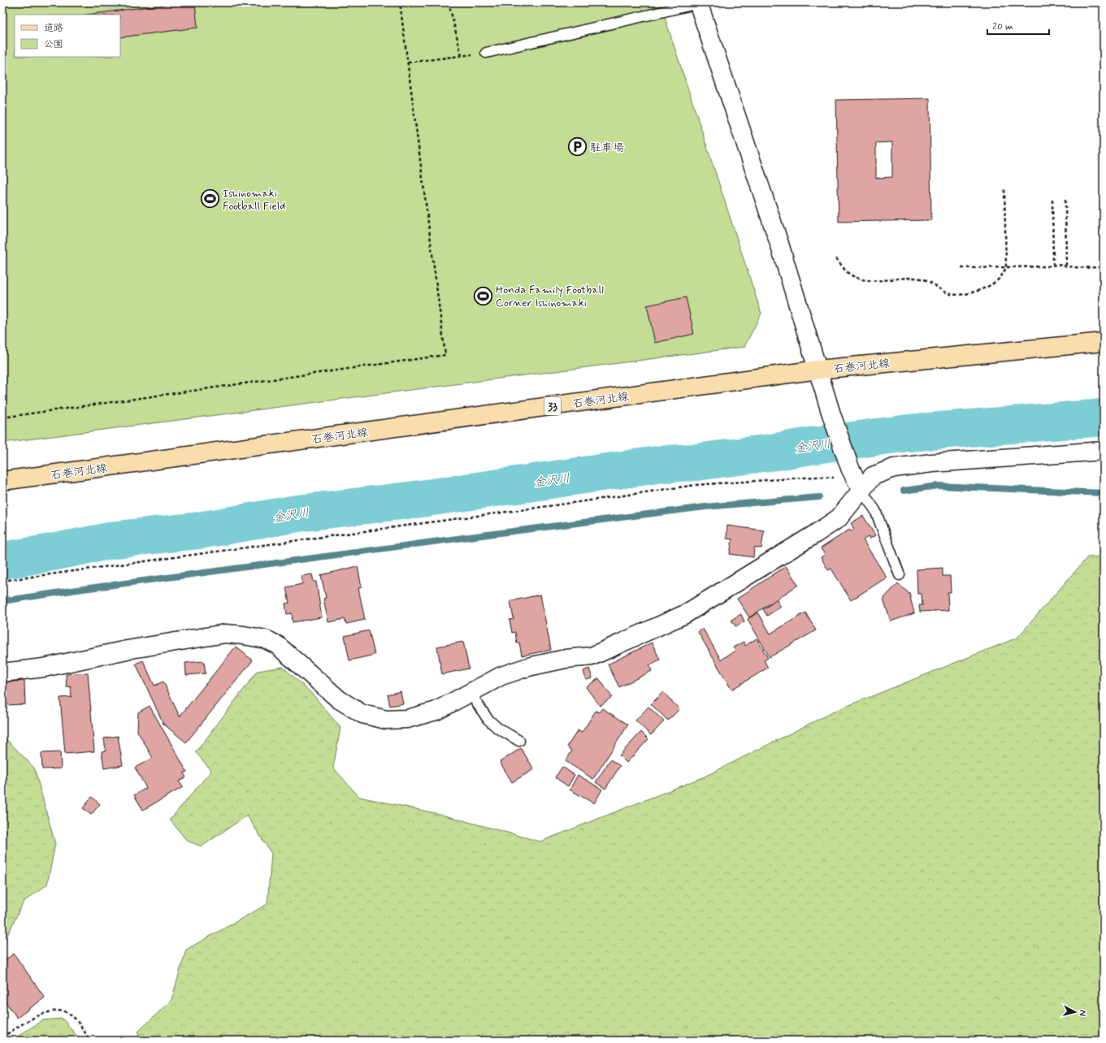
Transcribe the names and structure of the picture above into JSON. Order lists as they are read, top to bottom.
{
  "streets": {
    "main road": ["石巻河北線", "33"]
  },
  "water": ["金沢川"],
  "places": {
    "parking": ["駐車場"],
    "sports": ["Ishinomaki Football Field", "Honda Family Football Corner Ishinomaki"]
  },
  "legend": ["道路", "公園"],
  "scale_bar": "20 m",
  "north": "right"
}
